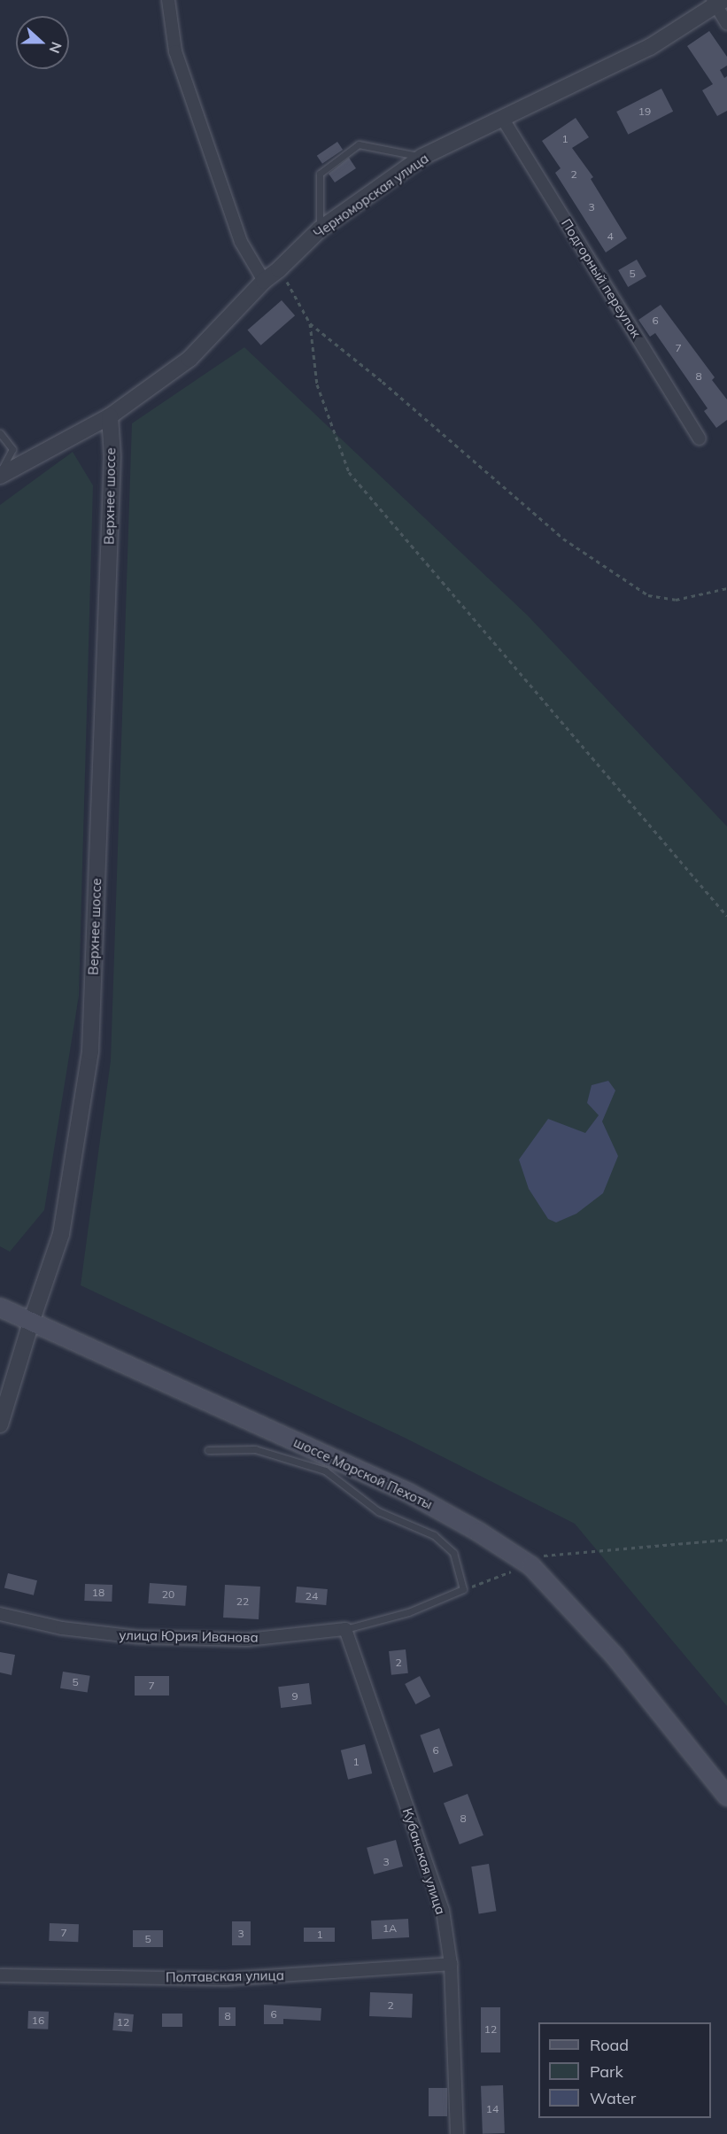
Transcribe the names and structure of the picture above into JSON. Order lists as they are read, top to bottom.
{
  "streets": {
    "main road": ["шоссе Морской Пехоты"],
    "street": [
      "Черноморская улица",
      "Подгорный переулок",
      "Верхнее шоссе",
      "улица Юрия Иванова",
      "Кубанская улица",
      "Полтавская улица"
    ]
  },
  "crossings": [
    ["Черноморская улица", "Подгорный переулок"],
    ["Черноморская улица", "Верхнее шоссе"],
    ["Верхнее шоссе", "шоссе Морской Пехоты"],
    ["улица Юрия Иванова", "Кубанская улица"],
    ["Кубанская улица", "Полтавская улица"]
  ],
  "house_numbers": [
    "19",
    "1",
    "2",
    "3",
    "4",
    "5",
    "6",
    "7",
    "8",
    "18",
    "20",
    "24",
    "22",
    "2",
    "5",
    "7",
    "9",
    "6",
    "1",
    "8",
    "3",
    "1А",
    "7",
    "3",
    "1",
    "5",
    "2",
    "6",
    "8",
    "16",
    "12",
    "12",
    "14"
  ],
  "legend": ["Road", "Park", "Water"],
  "north": "right"
}
